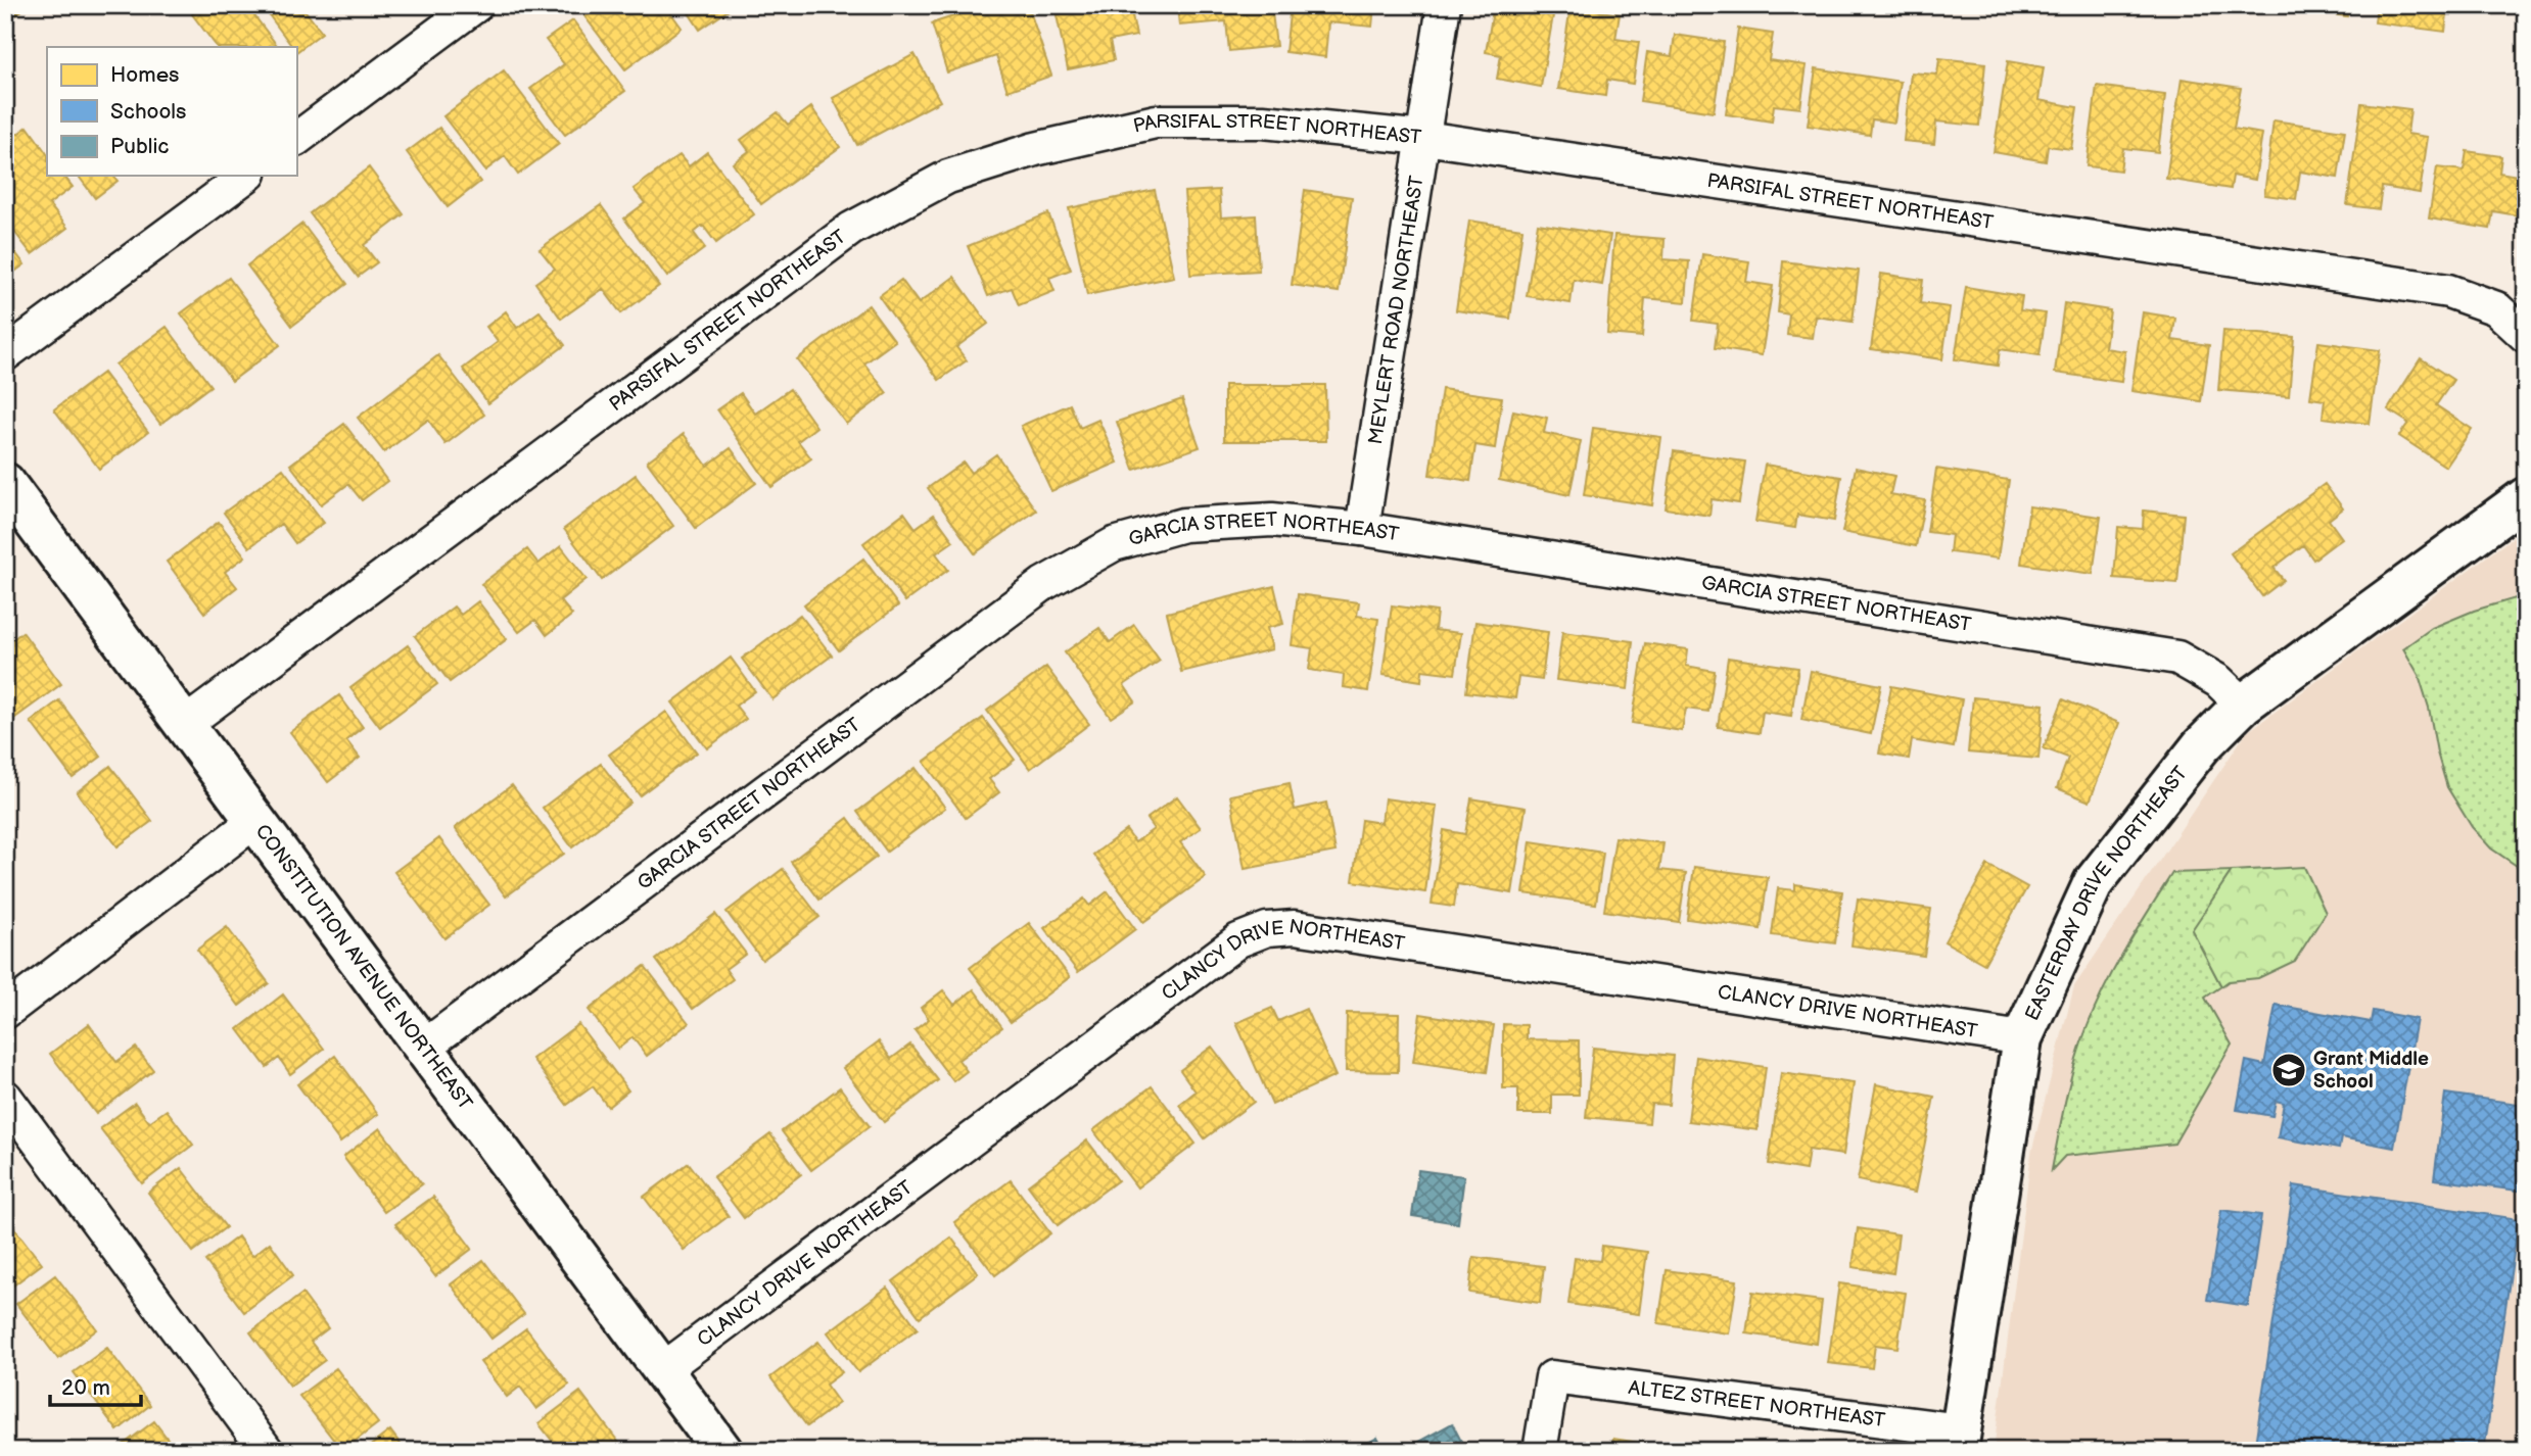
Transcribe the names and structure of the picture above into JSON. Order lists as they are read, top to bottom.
{
  "streets": {
    "street": [
      "PARSIFAL STREET NORTHEAST",
      "MEYLERT ROAD NORTHEAST",
      "GARCIA STREET NORTHEAST",
      "EASTERDAY DRIVE NORTHEAST",
      "CONSTITUTION AVENUE NORTHEAST",
      "CLANCY DRIVE NORTHEAST",
      "ALTEZ STREET NORTHEAST"
    ]
  },
  "crossings": [
    ["PARSIFAL STREET NORTHEAST", "MEYLERT ROAD NORTHEAST"],
    ["PARSIFAL STREET NORTHEAST", "CONSTITUTION AVENUE NORTHEAST"],
    ["MEYLERT ROAD NORTHEAST", "GARCIA STREET NORTHEAST"],
    ["GARCIA STREET NORTHEAST", "EASTERDAY DRIVE NORTHEAST"],
    ["GARCIA STREET NORTHEAST", "CONSTITUTION AVENUE NORTHEAST"],
    ["EASTERDAY DRIVE NORTHEAST", "CLANCY DRIVE NORTHEAST"],
    ["EASTERDAY DRIVE NORTHEAST", "ALTEZ STREET NORTHEAST"],
    ["CONSTITUTION AVENUE NORTHEAST", "CLANCY DRIVE NORTHEAST"]
  ],
  "places": {
    "school or university": ["Grant Middle School"]
  },
  "legend": ["Homes", "Schools", "Public"],
  "scale_bar": "20 m"
}
